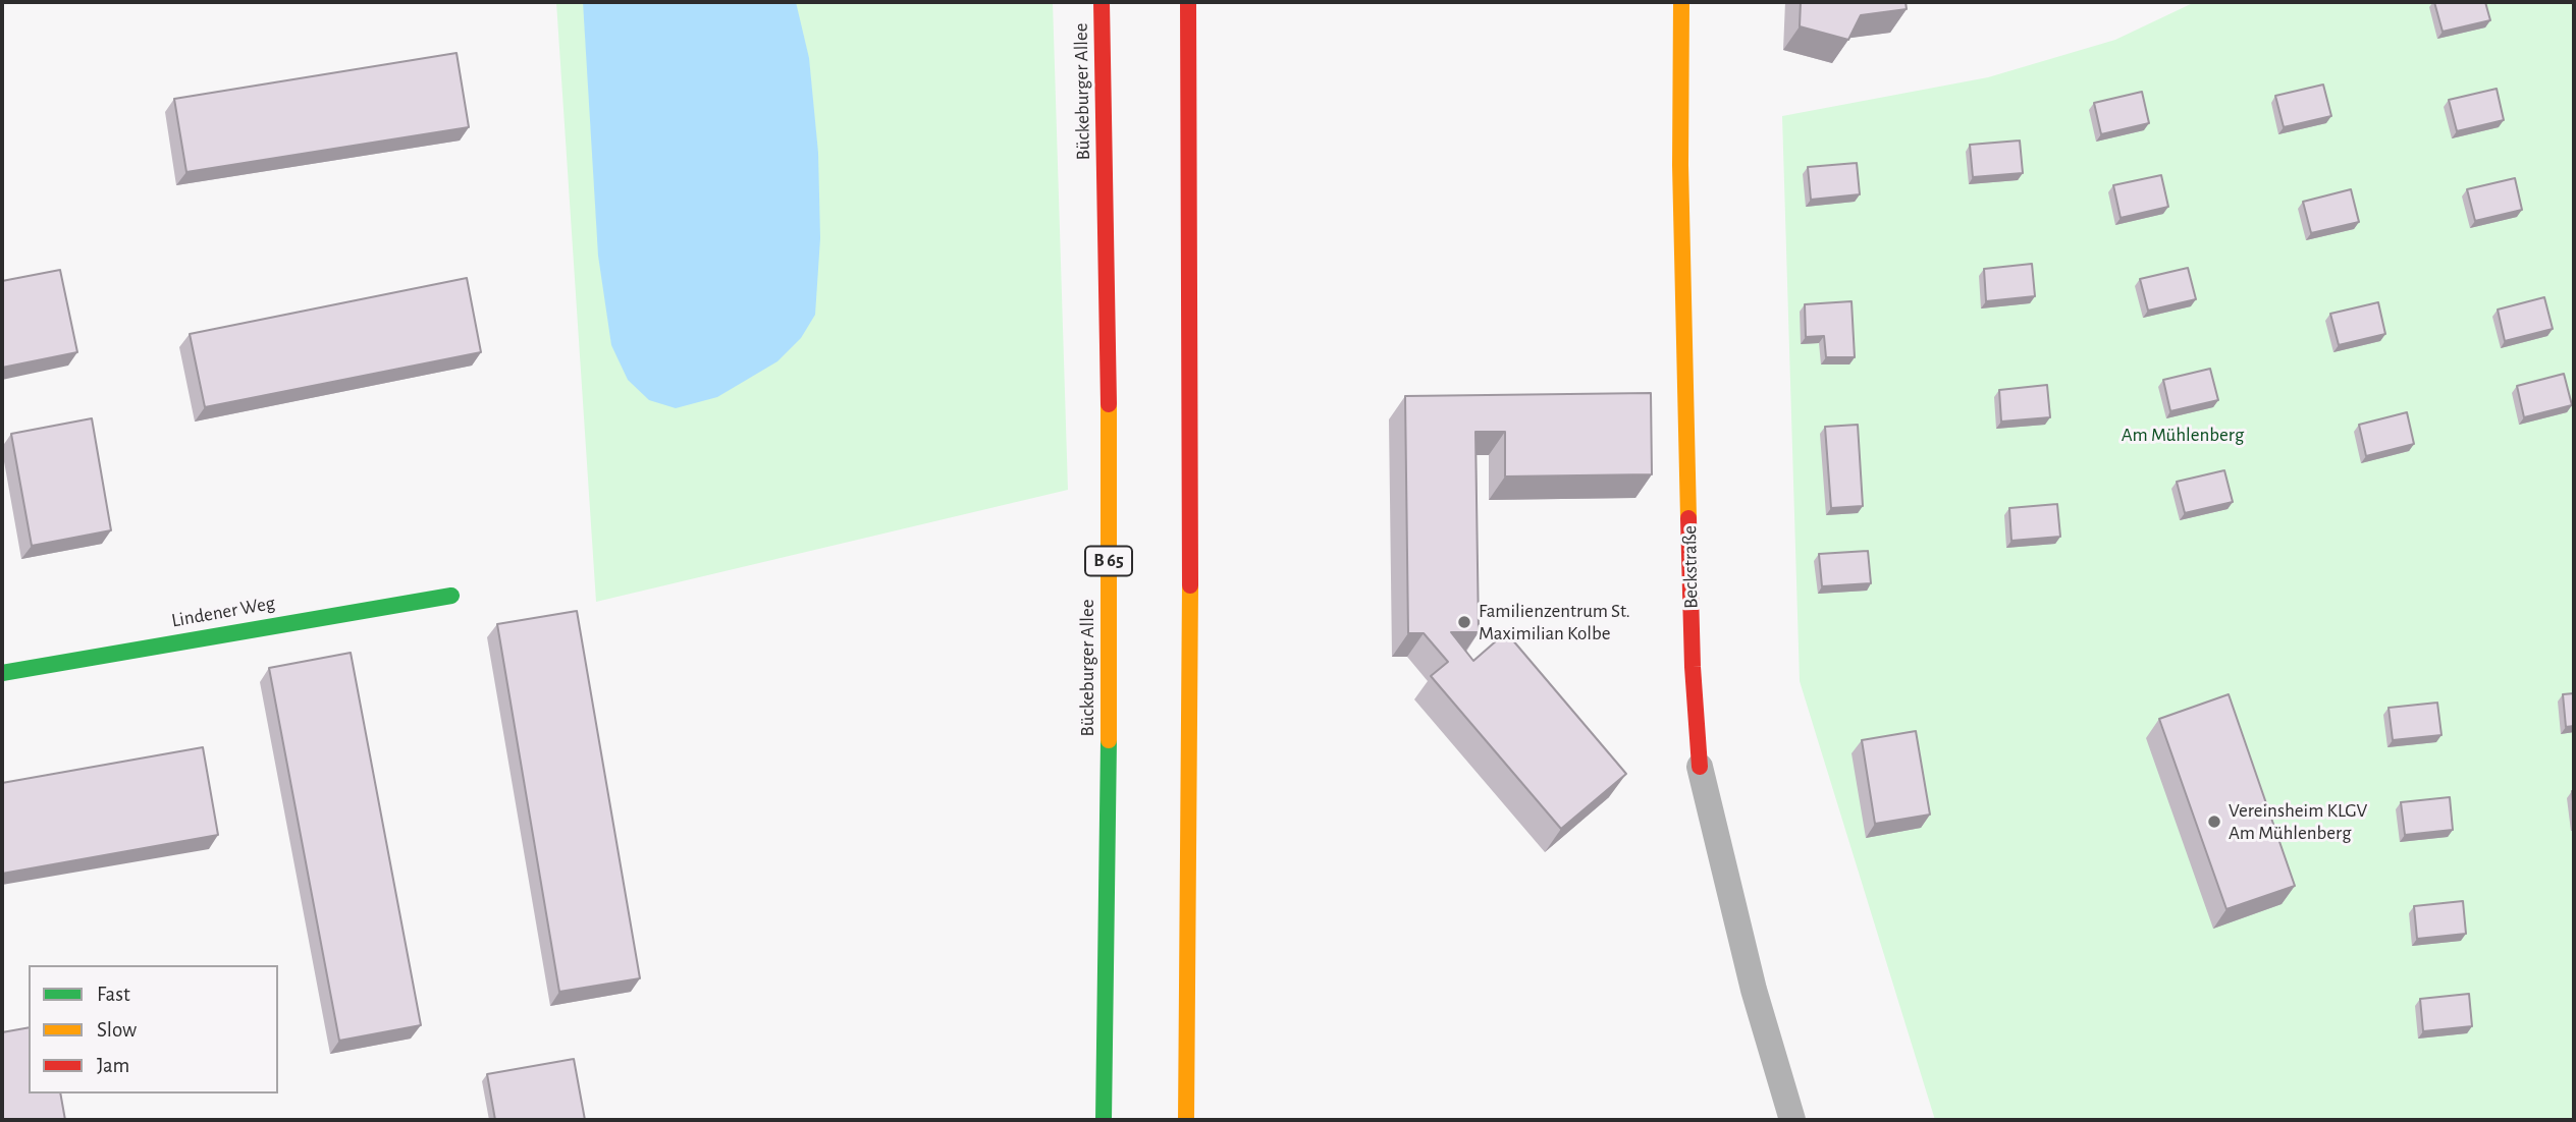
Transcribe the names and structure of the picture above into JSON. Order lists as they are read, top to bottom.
{
  "streets": {
    "main road": [
      "Bückeburger Allee",
      "B 65",
      "Beckstraße",
      "Lindener Weg"
    ]
  },
  "parks": ["Am Mühlenberg"],
  "places": ["Familienzentrum St. Maximilian Kolbe", "Vereinsheim KLGV Am Mühlenberg"],
  "legend": ["Fast", "Slow", "Jam"]
}
